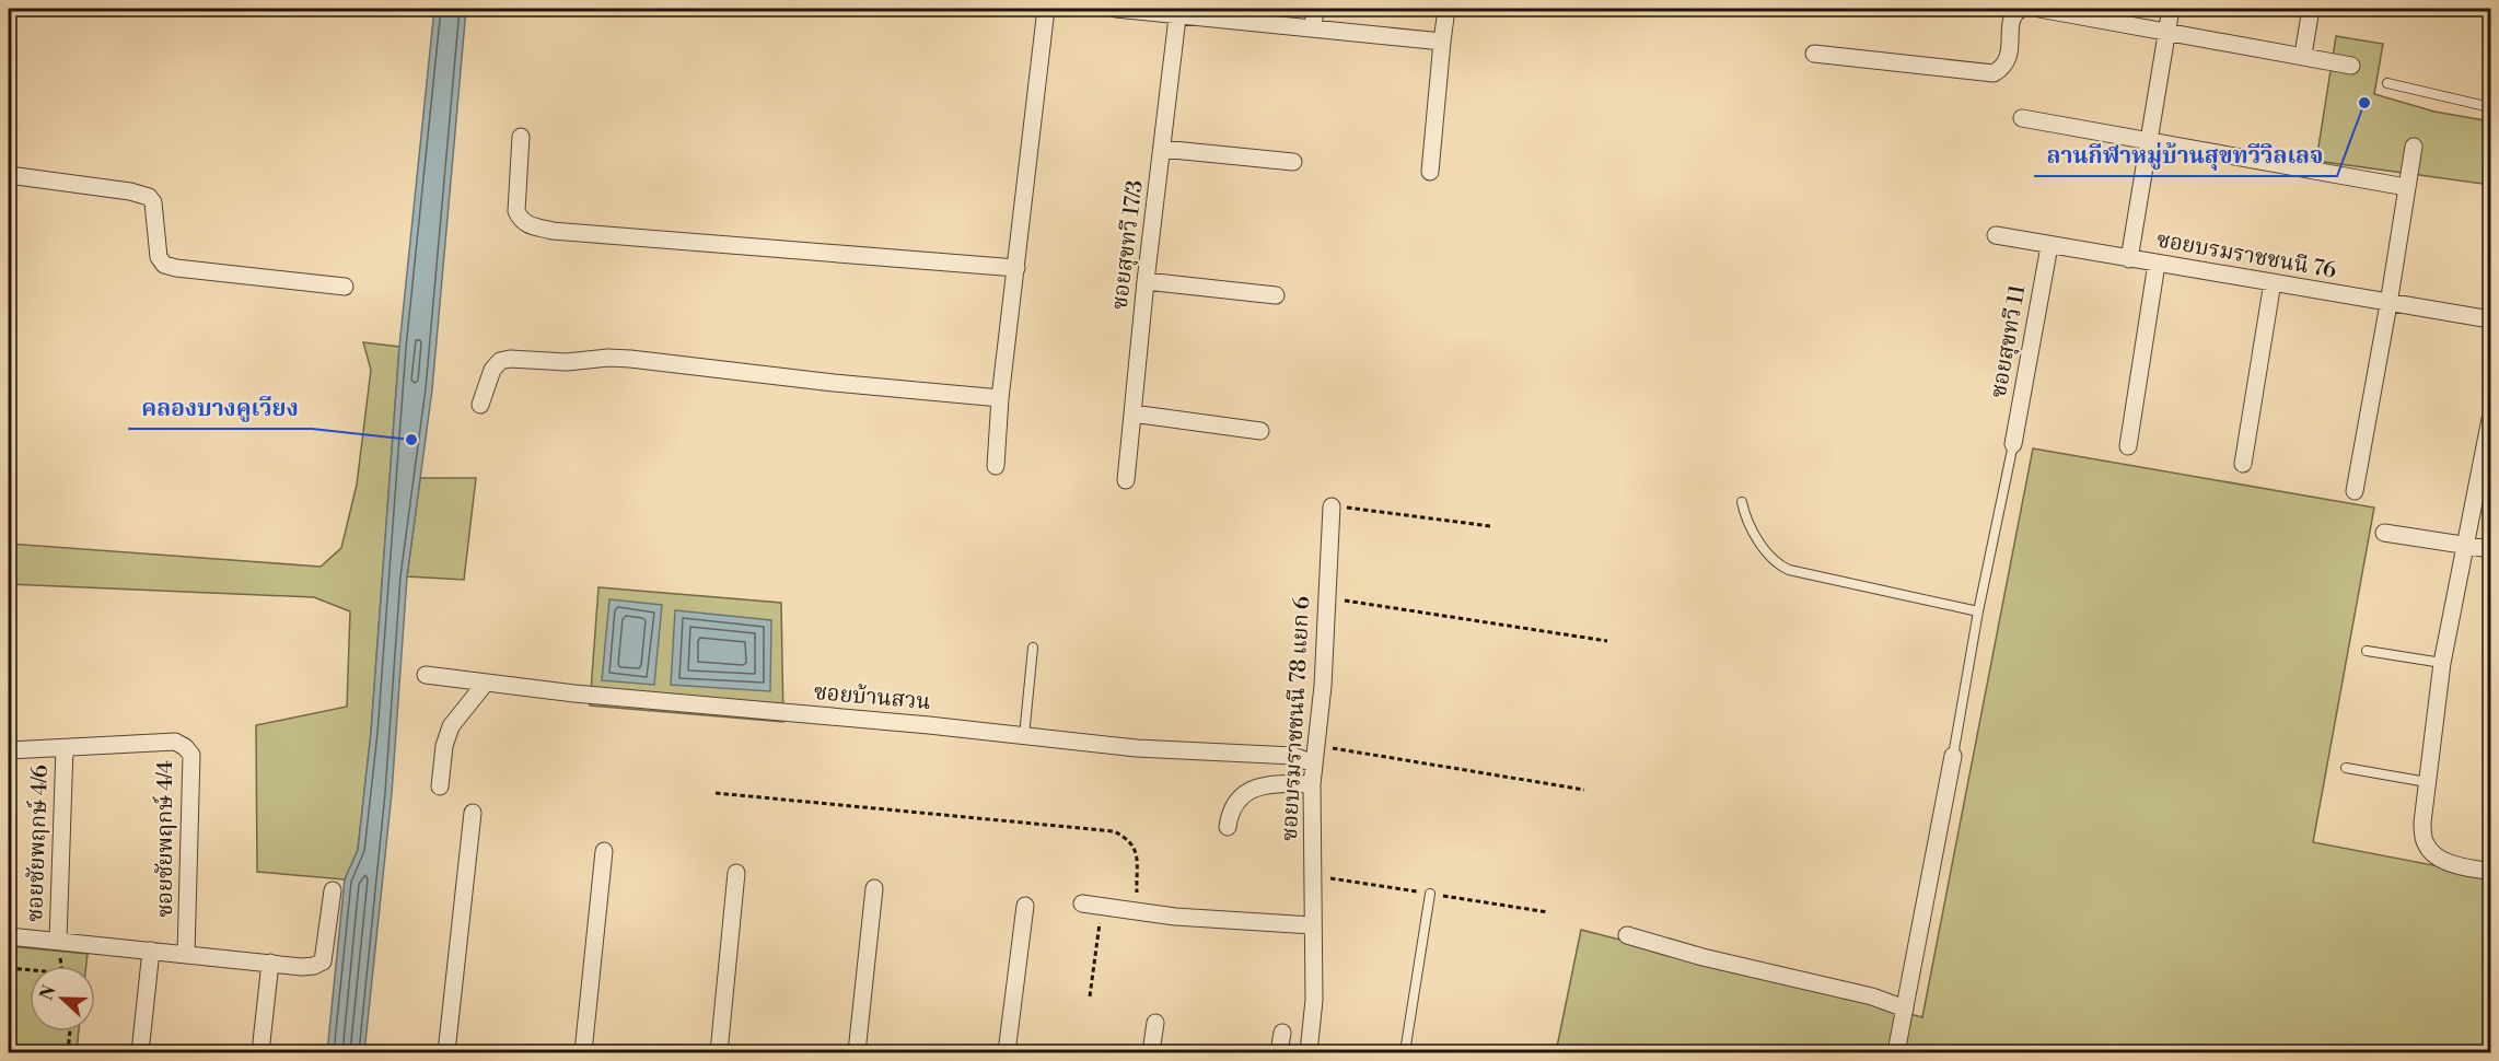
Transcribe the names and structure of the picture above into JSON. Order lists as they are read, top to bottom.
{
  "streets": {
    "street": [
      "ซอยสุขทวี 17/3",
      "ซอยบรมราชชนนี 76",
      "ซอยสุขทวี 11",
      "ซอยบ้านสวน",
      "ซอยบรมราชชนนี 78 แยก 6",
      "ซอยชัยพฤกษ์ 4/4",
      "ซอยชัยพฤกษ์ 4/6"
    ]
  },
  "crossings": [
    ["ซอยบ้านสวน", "ซอยบรมราชชนนี 78 แยก 6"],
    ["ซอยชัยพฤกษ์ 4/4", "ซอยชัยพฤกษ์ 4/6"]
  ],
  "places": ["ลานกีฬาหมู่บ้านสุขทวีวิลเลจ", "คลองบางคูเวียง"],
  "north": "left"
}
